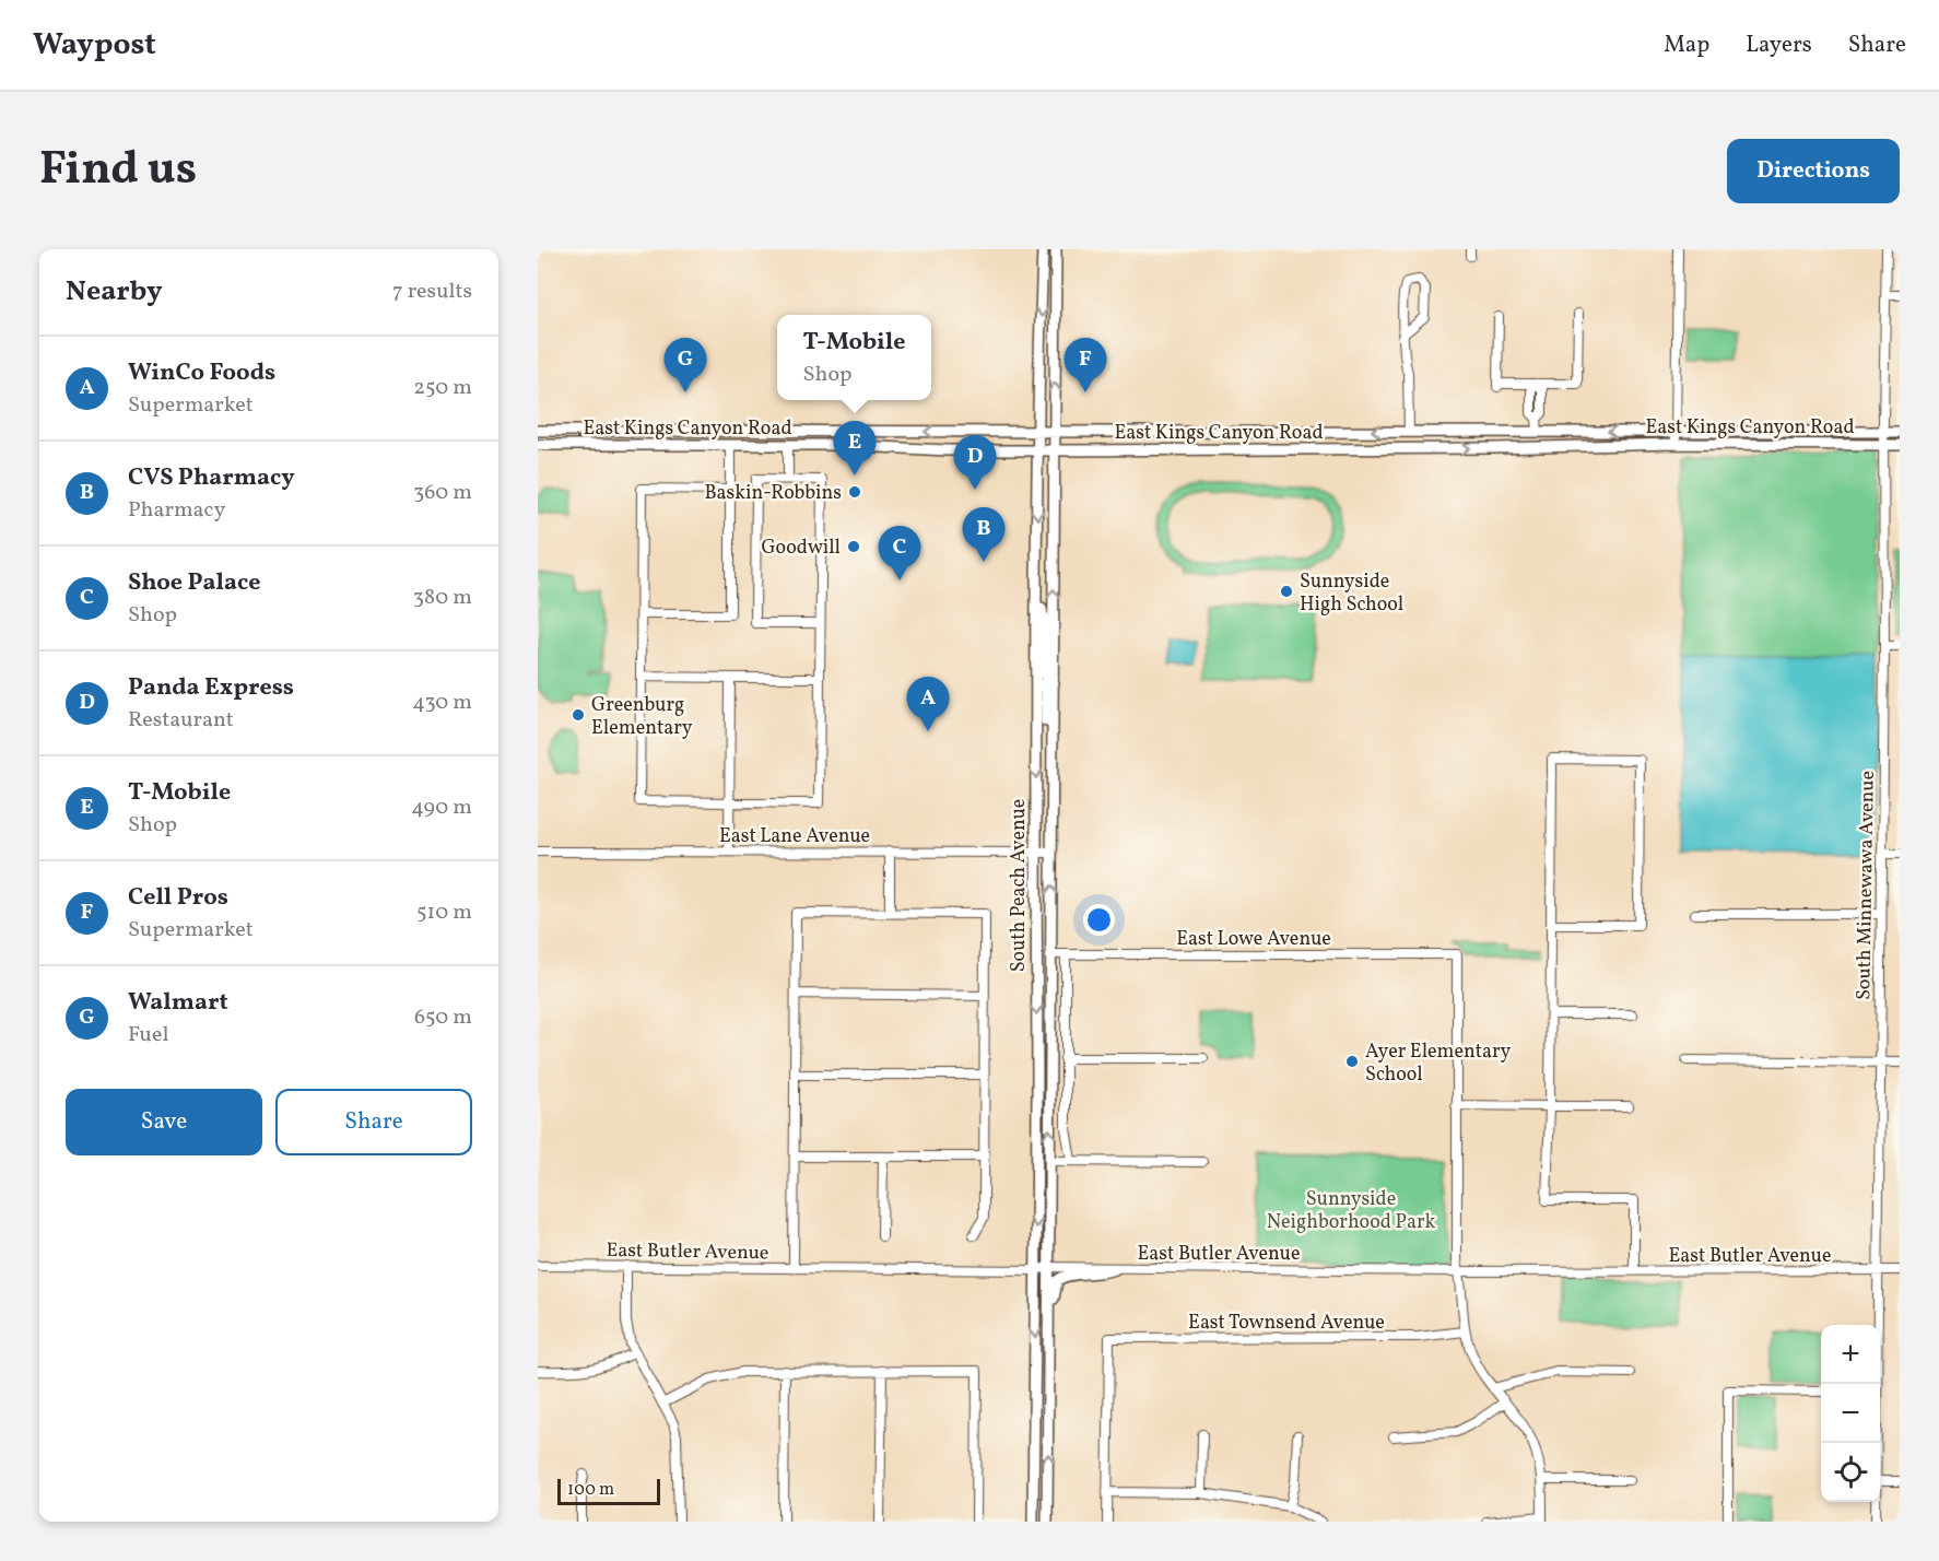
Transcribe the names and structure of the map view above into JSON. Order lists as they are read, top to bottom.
{
  "streets": {
    "main road": ["East Kings Canyon Road", "South Peach Avenue"],
    "street": [
      "East Lane Avenue",
      "South Minnewawa Avenue",
      "East Lowe Avenue",
      "East Butler Avenue",
      "East Townsend Avenue"
    ]
  },
  "crossings": [
    ["East Kings Canyon Road", "South Peach Avenue"],
    ["East Kings Canyon Road", "South Minnewawa Avenue"],
    ["East Lane Avenue", "South Peach Avenue"],
    ["South Peach Avenue", "East Lowe Avenue"],
    ["South Peach Avenue", "East Butler Avenue"],
    ["South Minnewawa Avenue", "East Butler Avenue"]
  ],
  "parks": ["Sunnyside Neighborhood Park"],
  "places": [
    "Baskin-Robbins",
    "Goodwill",
    "Sunnyside High School",
    "Greenburg Elementary",
    "Ayer Elementary School"
  ],
  "scale_bar": "100 m",
  "page": {
    "header": "Waypost",
    "nav": ["Map", "Layers", "Share"],
    "title": "Find us",
    "buttons": [
      "Directions",
      ["Save", "Share"]
    ],
    "heading": ["Nearby", "7 results"],
    "popup": ["T-Mobile", "Shop"],
    "list": [
      {
        "mark": "A",
        "name": "WinCo Foods",
        "note": "Supermarket",
        "value": "250 m"
      },
      {
        "mark": "B",
        "name": "CVS Pharmacy",
        "note": "Pharmacy",
        "value": "360 m"
      },
      {
        "mark": "C",
        "name": "Shoe Palace",
        "note": "Shop",
        "value": "380 m"
      },
      {
        "mark": "D",
        "name": "Panda Express",
        "note": "Restaurant",
        "value": "430 m"
      },
      {
        "mark": "E",
        "name": "T-Mobile",
        "note": "Shop",
        "value": "490 m"
      },
      {
        "mark": "F",
        "name": "Cell Pros",
        "note": "Supermarket",
        "value": "510 m"
      },
      {
        "mark": "G",
        "name": "Walmart",
        "note": "Fuel",
        "value": "650 m"
      }
    ],
    "pins": [
      "F",
      "G",
      "E",
      "D",
      "B",
      "C",
      "A"
    ],
    "map_buttons": ["+", "−"],
    "scale": "100 m"
  }
}
